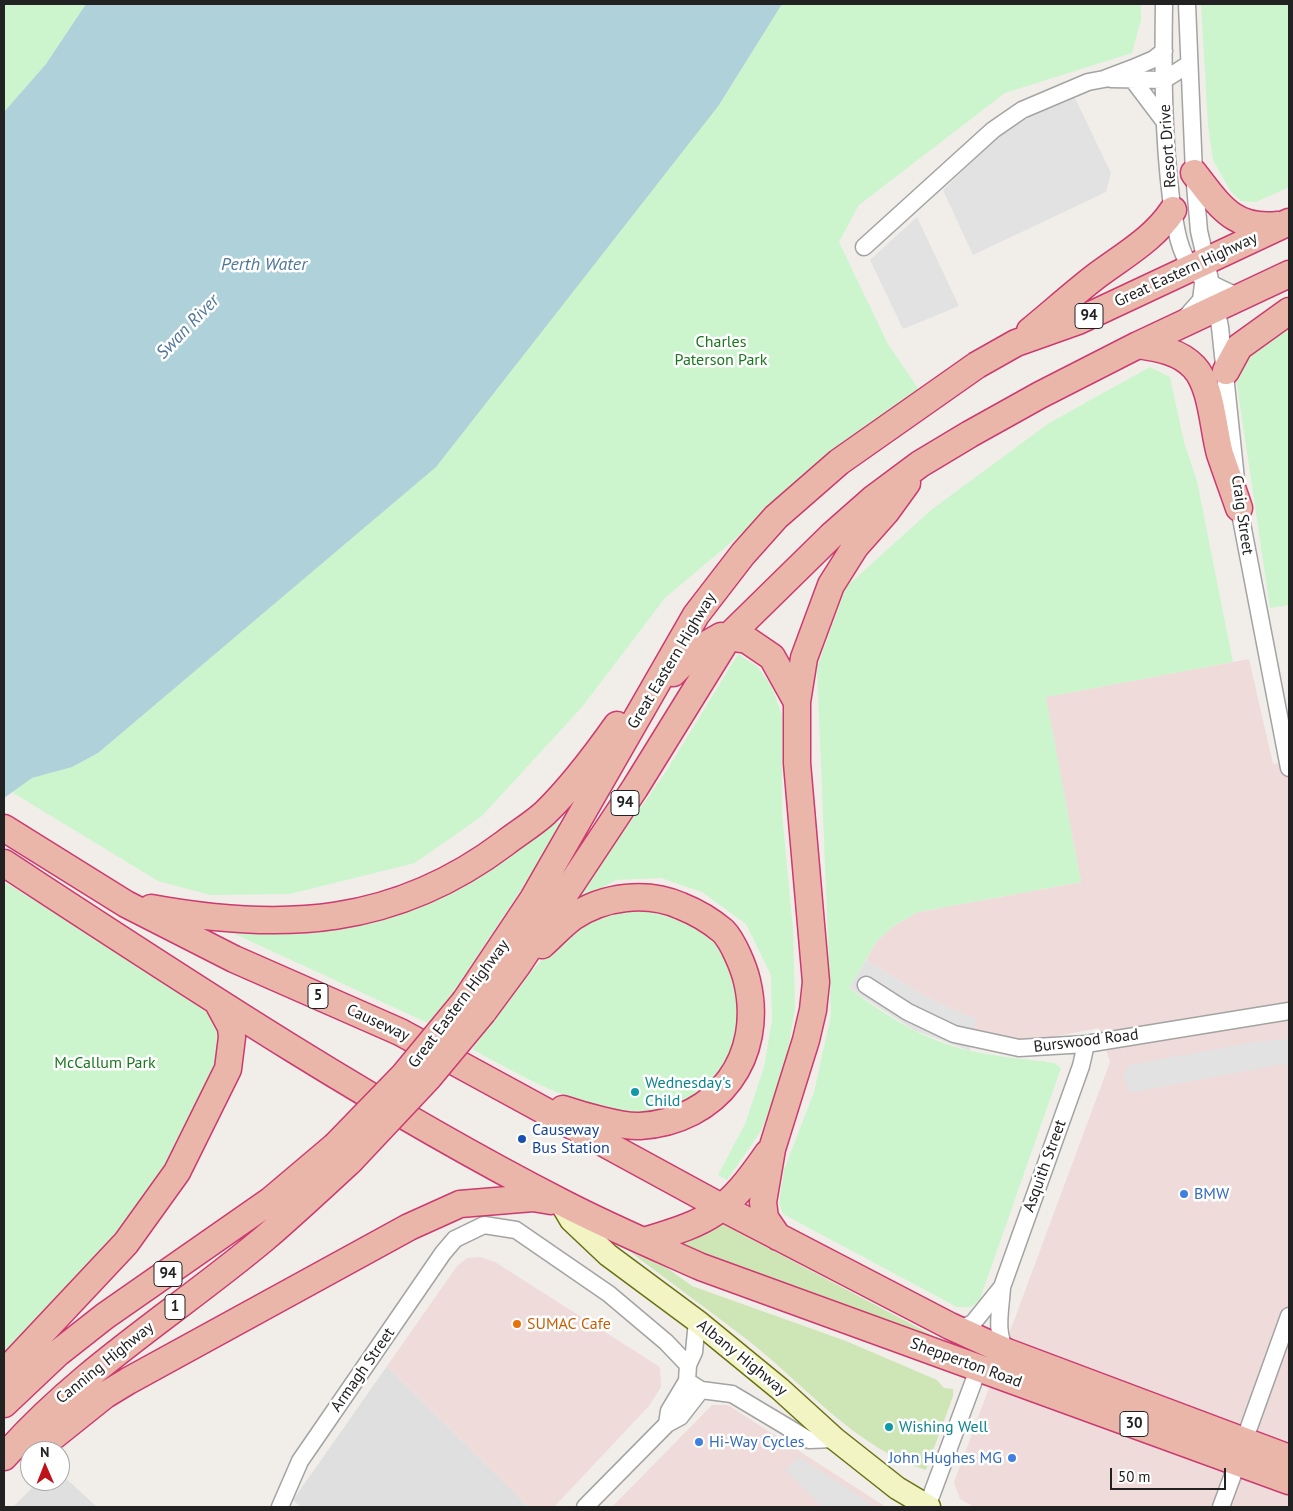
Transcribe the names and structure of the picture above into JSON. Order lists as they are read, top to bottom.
{
  "streets": {
    "highway": [
      "Great Eastern Highway",
      "94",
      "5",
      "Causeway",
      "1",
      "Canning Highway",
      "Shepperton Road",
      "30"
    ],
    "main road": ["Albany Highway"],
    "street": [
      "Resort Drive",
      "Craig Street",
      "Burswood Road",
      "Asquith Street",
      "Armagh Street"
    ]
  },
  "crossings": [
    ["Resort Drive", "Great Eastern Highway"],
    ["Resort Drive", "Craig Street"],
    ["Great Eastern Highway", "Craig Street"],
    ["Great Eastern Highway", "Canning Highway"],
    ["Causeway", "Shepperton Road"],
    ["Burswood Road", "Asquith Street"],
    ["Asquith Street", "Shepperton Road"]
  ],
  "water": ["Perth Water", "Swan River"],
  "parks": ["Charles Paterson Park", "McCallum Park"],
  "places": [
    "Wednesday's Child",
    "Causeway Bus Station",
    "BMW",
    "SUMAC Cafe",
    "Wishing Well",
    "Hi-Way Cycles",
    "John Hughes MG"
  ],
  "scale_bar": "50 m",
  "north": "top"
}
